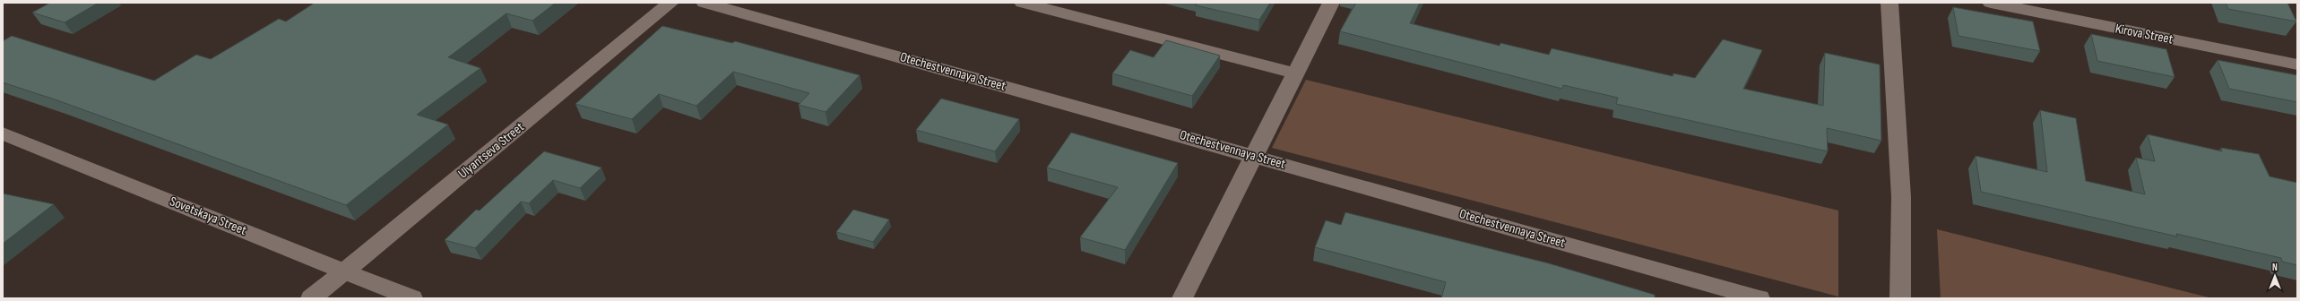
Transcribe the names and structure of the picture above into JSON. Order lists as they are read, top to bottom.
{
  "streets": {
    "street": [
      "Kirova Street",
      "Otechestvennaya Street",
      "Ulyantseva Street",
      "Sovetskaya Street"
    ]
  },
  "crossings": [
    ["Ulyantseva Street", "Sovetskaya Street"]
  ],
  "north": "top"
}
